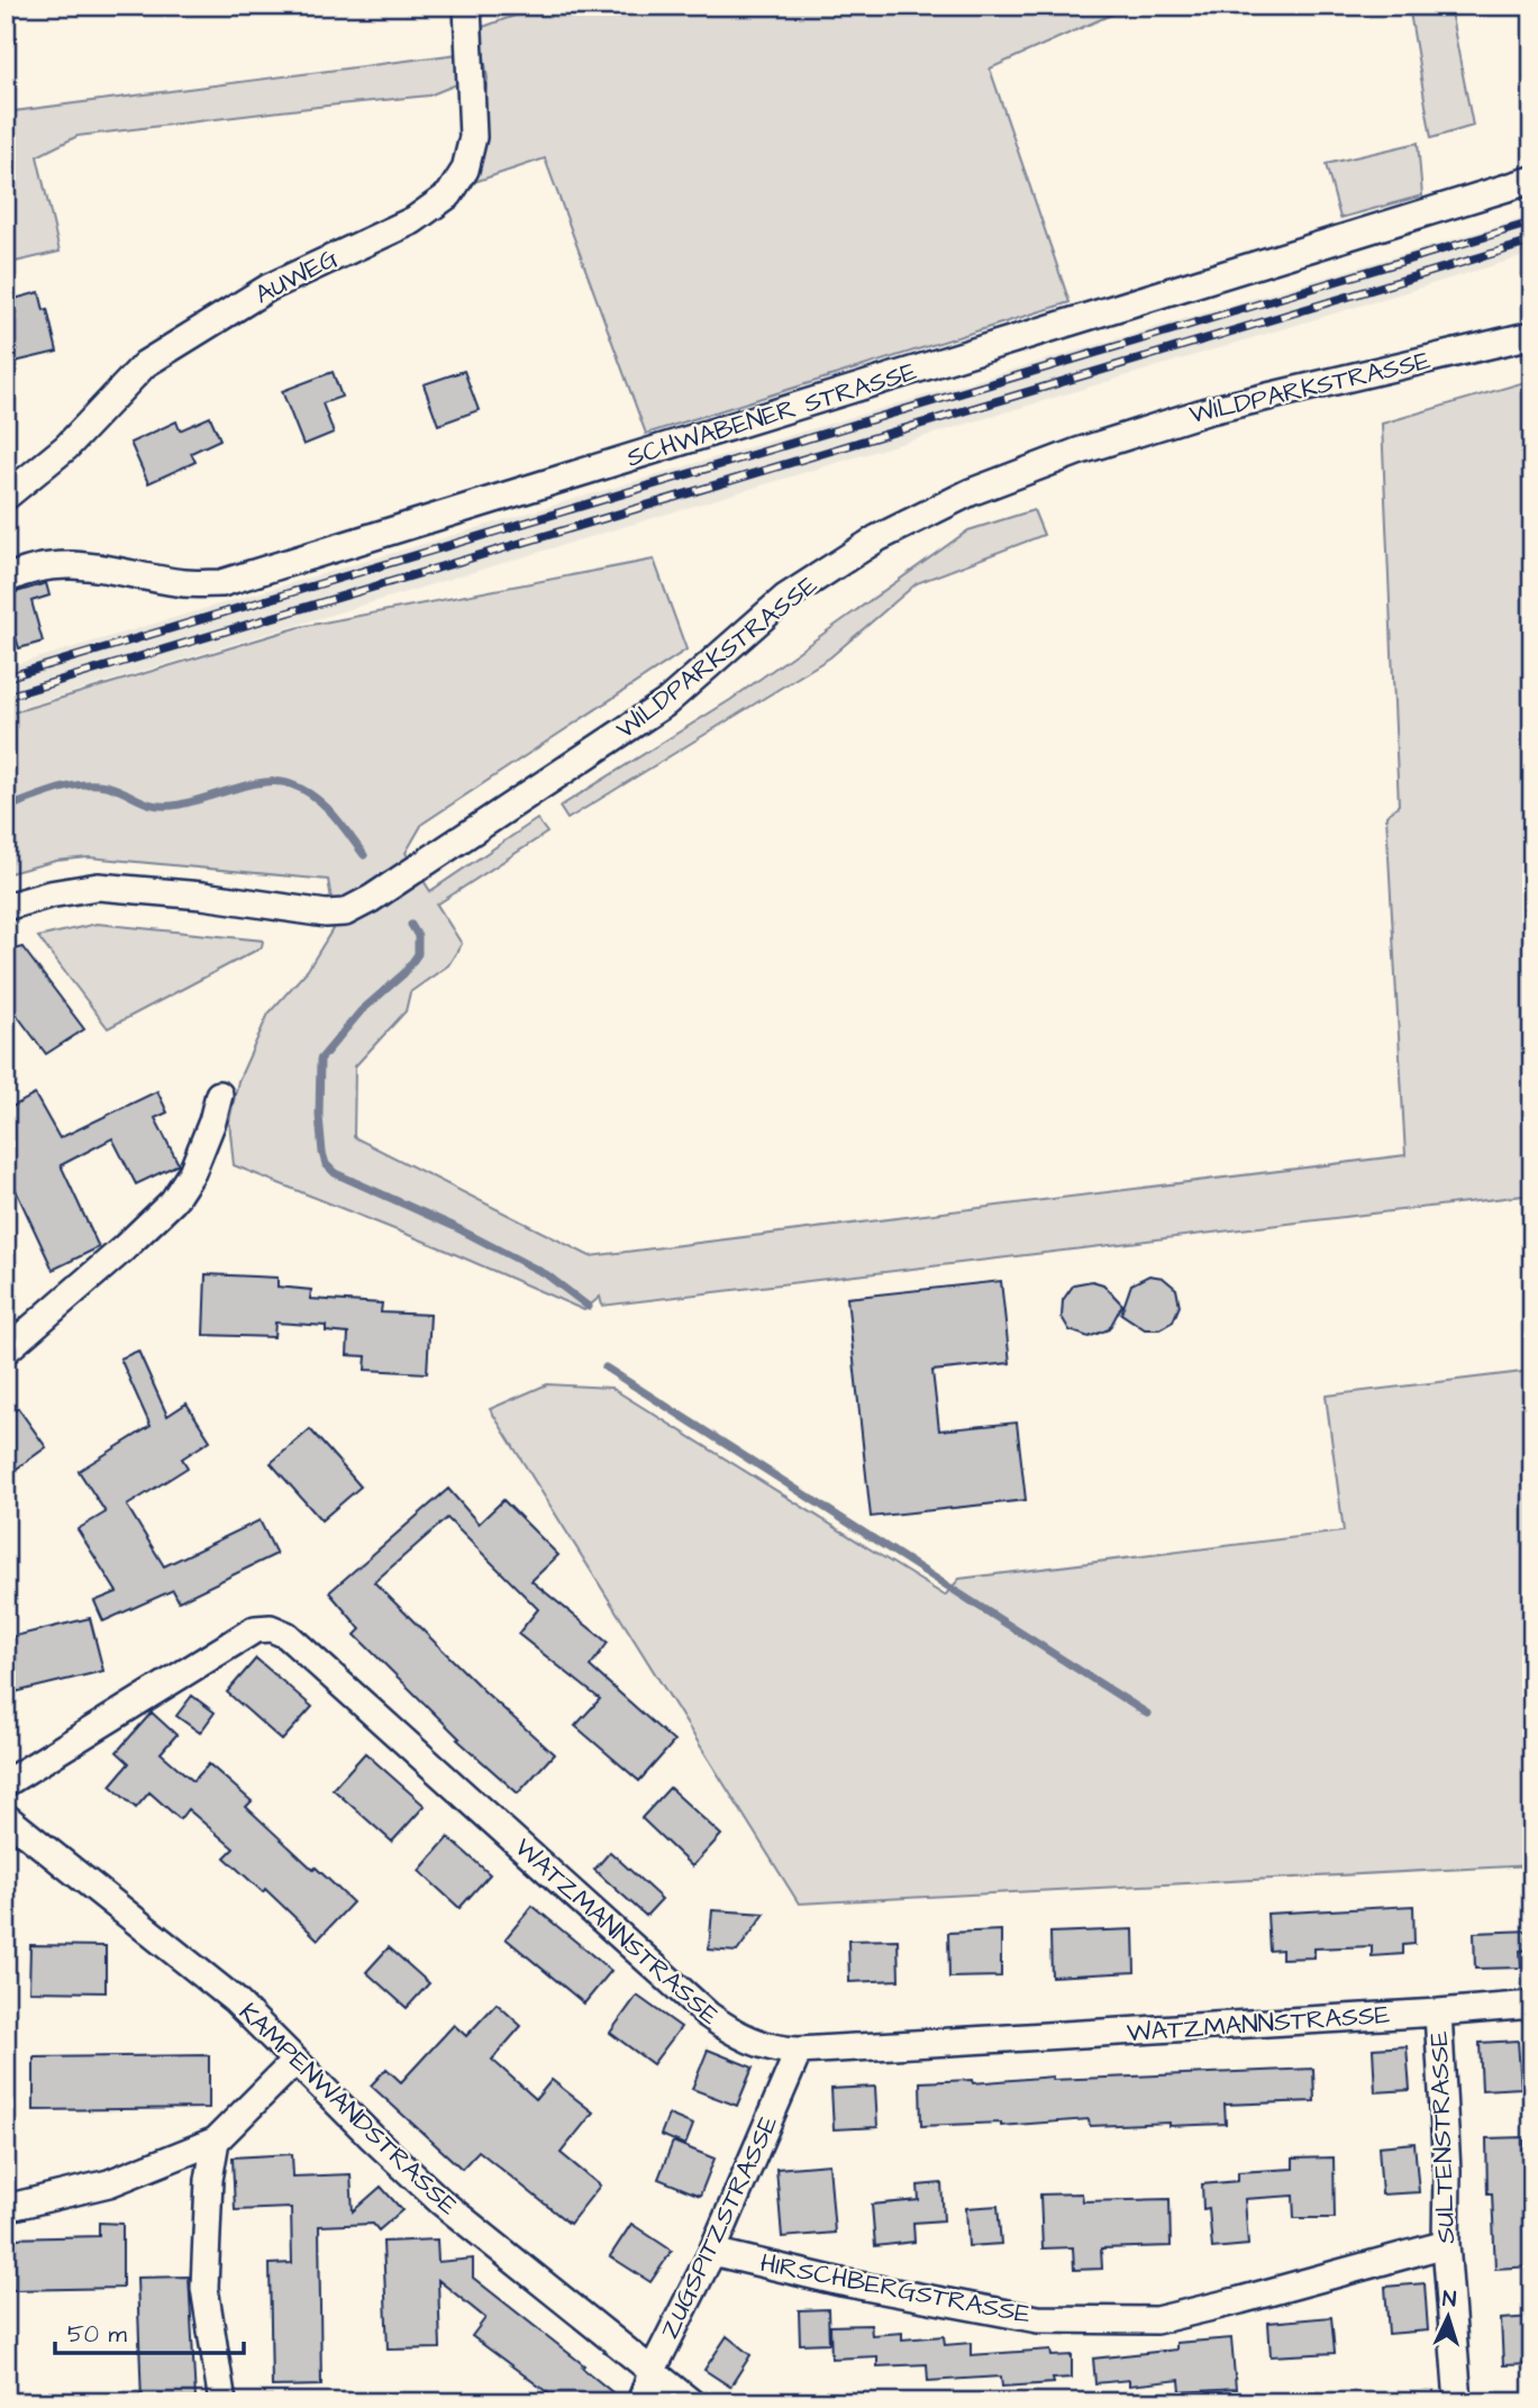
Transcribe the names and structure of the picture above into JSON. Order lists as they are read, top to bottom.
{
  "streets": {
    "street": [
      "AUWEG",
      "WILDPARKSTRASSE",
      "SCHWABENER STRASSE",
      "WATZMANNSTRASSE",
      "KAMPENWANDSTRASSE",
      "SULTENSTRASSE",
      "ZUGSPITZSTRASSE",
      "HIRSCHBERGSTRASSE"
    ]
  },
  "crossings": [
    ["WATZMANNSTRASSE", "SULTENSTRASSE"],
    ["WATZMANNSTRASSE", "ZUGSPITZSTRASSE"],
    ["KAMPENWANDSTRASSE", "ZUGSPITZSTRASSE"],
    ["SULTENSTRASSE", "HIRSCHBERGSTRASSE"],
    ["ZUGSPITZSTRASSE", "HIRSCHBERGSTRASSE"]
  ],
  "scale_bar": "50 m",
  "north": "top"
}
